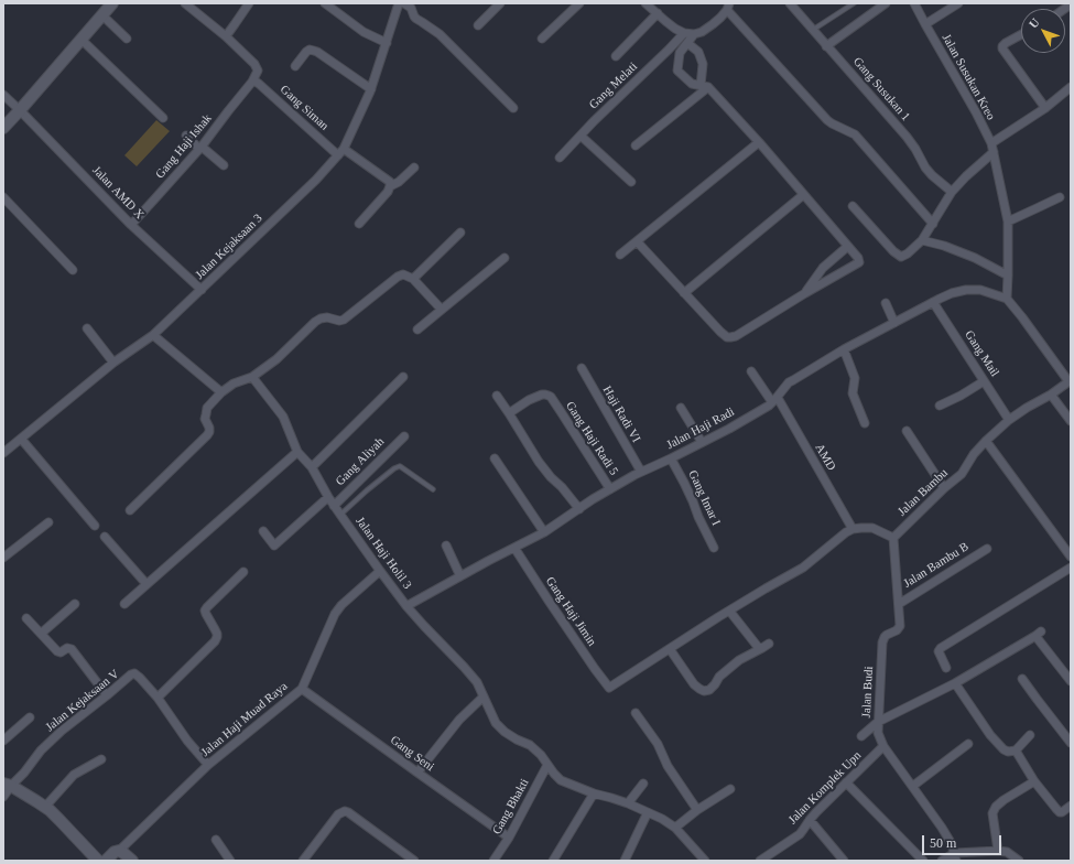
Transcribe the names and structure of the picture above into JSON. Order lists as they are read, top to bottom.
{
  "streets": {
    "street": [
      "Jalan Susukan Kreo",
      "Gang Melati",
      "Gang Susukan 1",
      "Gang Siman",
      "Gang Haji Ishak",
      "Jalan AMD X",
      "Jalan Kejaksaan 3",
      "Gang Mail",
      "Haji Radi VI",
      "Jalan Haji Radi",
      "Gang Haji Radi 5",
      "AMD",
      "Gang Aliyah",
      "Jalan Bambu",
      "Gang Imar I",
      "Jalan Haji Holil 3",
      "Jalan Bambu B",
      "Gang Haji Jimin",
      "Jalan Budi",
      "Jalan Kejaksaan V",
      "Jalan Haji Muad Raya",
      "Gang Seni",
      "Jalan Komplek Upn",
      "Gang Bhakti"
    ]
  },
  "crossings": [
    ["Jalan Susukan Kreo", "Jalan Haji Radi"],
    ["Gang Siman", "Gang Haji Ishak"],
    ["Gang Siman", "Jalan Kejaksaan 3"],
    ["Gang Haji Ishak", "Jalan AMD X"],
    ["Jalan AMD X", "Jalan Kejaksaan 3"],
    ["Gang Mail", "Jalan Haji Radi"],
    ["Gang Mail", "Jalan Bambu"],
    ["Haji Radi VI", "Jalan Haji Radi"],
    ["Jalan Haji Radi", "Gang Haji Radi 5"],
    ["Jalan Haji Radi", "AMD"],
    ["Jalan Haji Radi", "Gang Imar I"],
    ["Jalan Haji Radi", "Jalan Haji Holil 3"],
    ["Jalan Haji Radi", "Gang Haji Jimin"],
    ["Gang Aliyah", "Jalan Haji Holil 3"],
    ["Jalan Bambu", "Jalan Budi"],
    ["Jalan Haji Holil 3", "Jalan Haji Muad Raya"],
    ["Jalan Haji Holil 3", "Gang Bhakti"],
    ["Jalan Bambu B", "Jalan Budi"],
    ["Jalan Budi", "Jalan Komplek Upn"],
    ["Jalan Haji Muad Raya", "Gang Seni"],
    ["Gang Seni", "Gang Bhakti"]
  ],
  "scale_bar": "50 m",
  "north": "top left"
}
